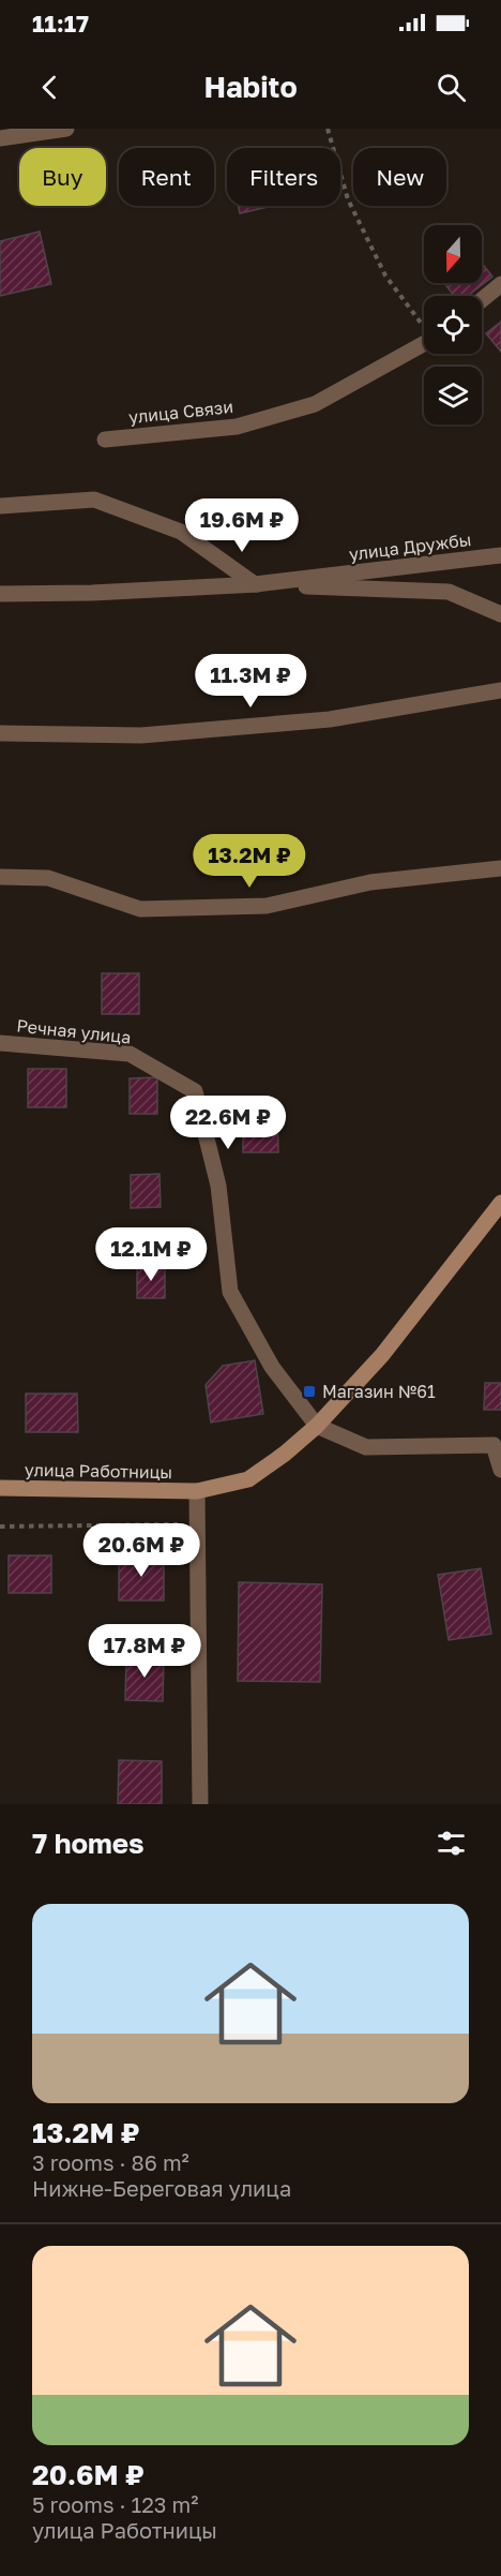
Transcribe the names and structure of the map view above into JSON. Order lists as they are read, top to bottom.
{
  "streets": {
    "street": [
      "улица Связи",
      "улица Дружбы",
      "Речная улица",
      "улица Работницы"
    ]
  },
  "crossings": [
    ["Речная улица", "улица Работницы"]
  ],
  "places": {
    "transit": ["Магазин №61"]
  },
  "north": "bottom",
  "page": {
    "status": "11:17",
    "header": "Habito",
    "chip": [
      "Buy",
      "Rent",
      "Filters",
      "New"
    ],
    "price": [
      "19.6M ₽",
      "11.3M ₽",
      "13.2M ₽",
      "22.6M ₽",
      "12.1M ₽",
      "20.6M ₽",
      "17.8M ₽"
    ],
    "heading": "7 homes",
    "list": [
      {
        "name": "13.2M ₽",
        "note": "3 rooms · 86 m² · Нижне-Береговая улица"
      },
      {
        "name": "20.6M ₽",
        "note": "5 rooms · 123 m² · улица Работницы"
      }
    ]
  }
}
